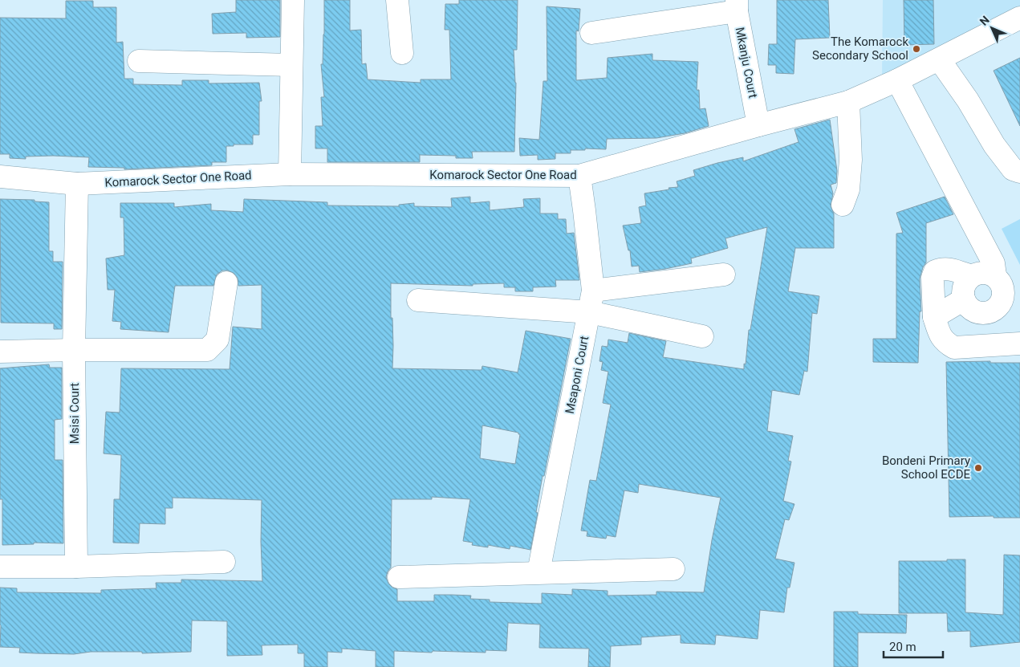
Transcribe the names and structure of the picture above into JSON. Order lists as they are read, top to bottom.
{
  "streets": {
    "street": [
      "Mkanju Court",
      "Komarock Sector One Road",
      "Msaponi Court",
      "Msisi Court"
    ]
  },
  "crossings": [
    ["Mkanju Court", "Komarock Sector One Road"],
    ["Komarock Sector One Road", "Msaponi Court"],
    ["Komarock Sector One Road", "Msisi Court"]
  ],
  "places": ["The Komarock Secondary School", "Bondeni Primary School ECDE"],
  "scale_bar": "20 m",
  "north": "top left"
}
